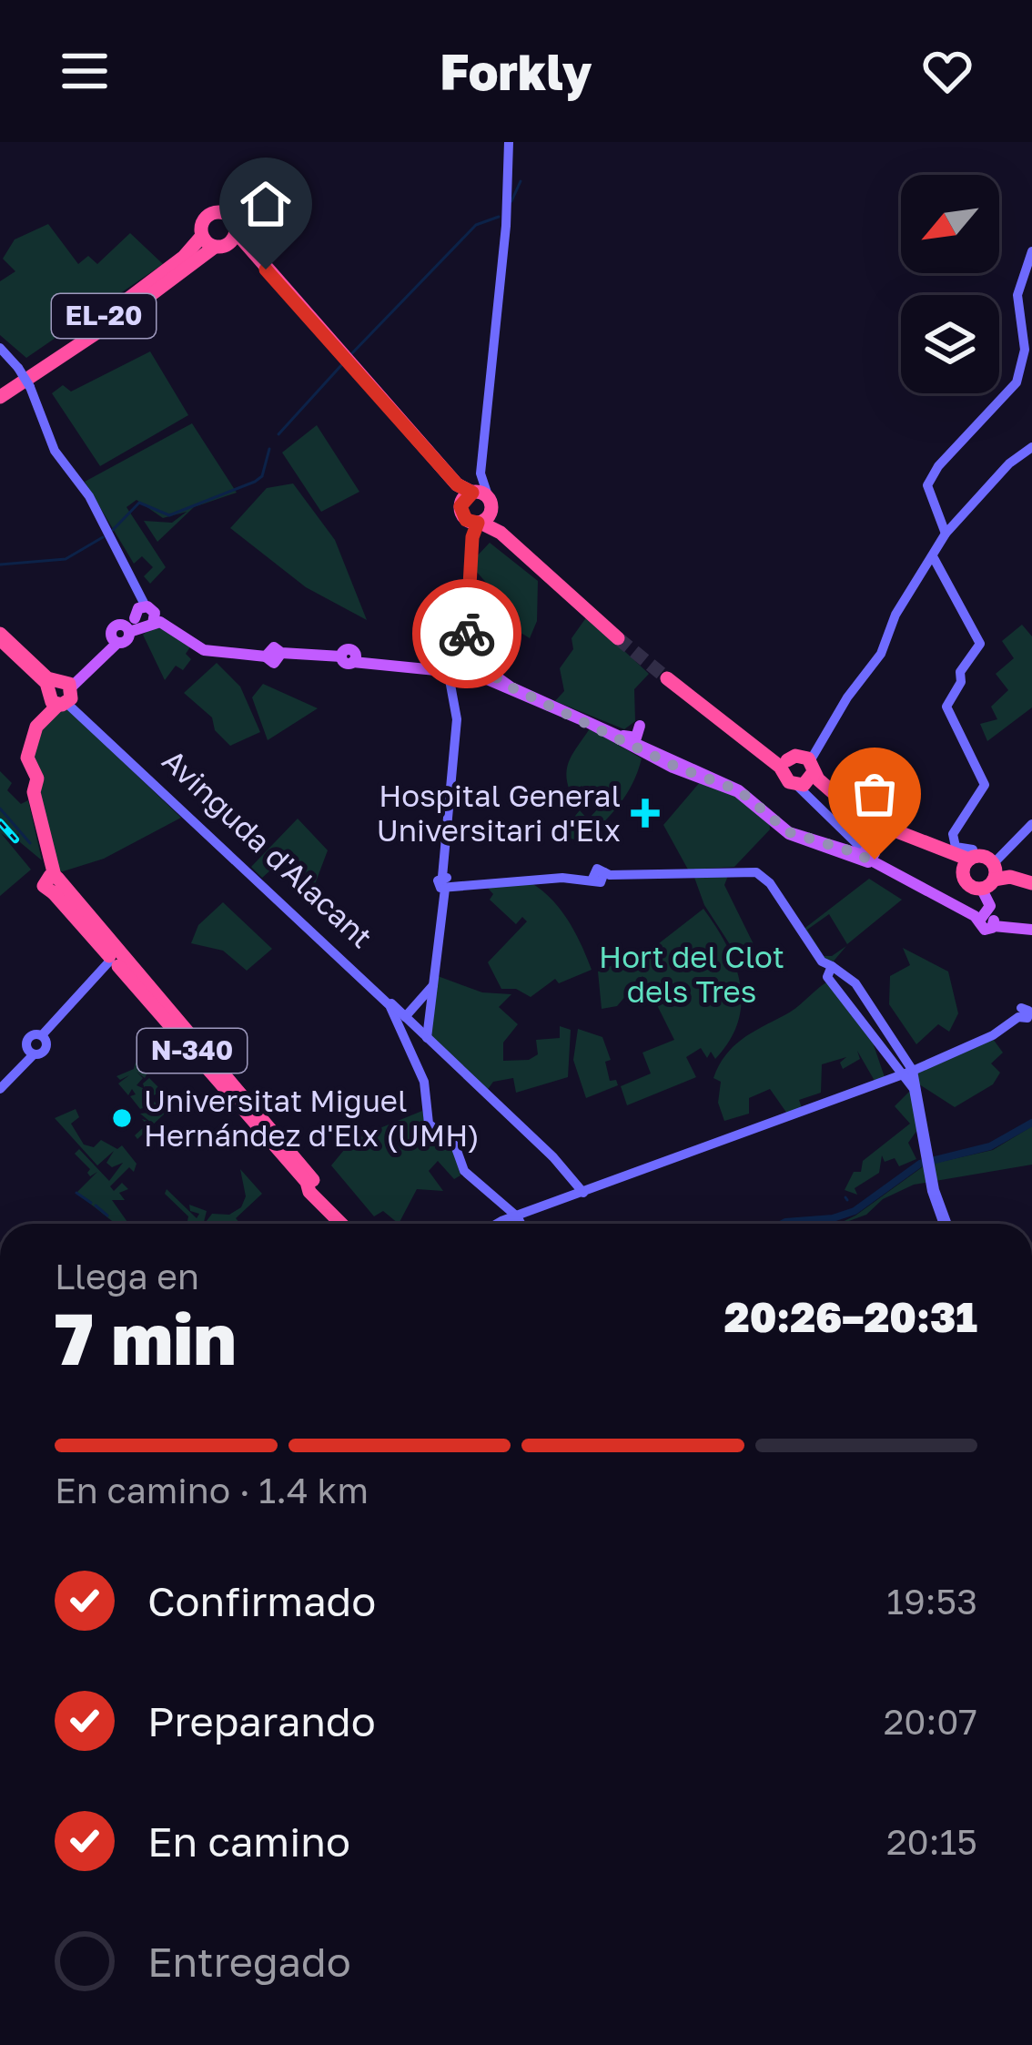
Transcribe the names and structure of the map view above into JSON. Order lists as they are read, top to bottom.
{
  "streets": {
    "highway": ["EL-20", "Avinguda d'Alacant", "N-340"]
  },
  "crossings": [
    ["Avinguda d'Alacant", "N-340"]
  ],
  "parks": ["Hort del Clot dels Tres"],
  "places": {
    "health": ["Hospital General Universitari d'Elx"],
    "other": ["Universitat Miguel Hernández d'Elx (UMH)"]
  },
  "north": "bottom left",
  "page": {
    "header": "Forkly",
    "heading": ["7 min", "Llega en", "20:26–20:31"],
    "bar": "En camino · 1.4 km",
    "list": [
      ["Confirmado", "19:53"],
      ["Preparando", "20:07"],
      ["En camino", "20:15"],
      "Entregado"
    ]
  }
}
